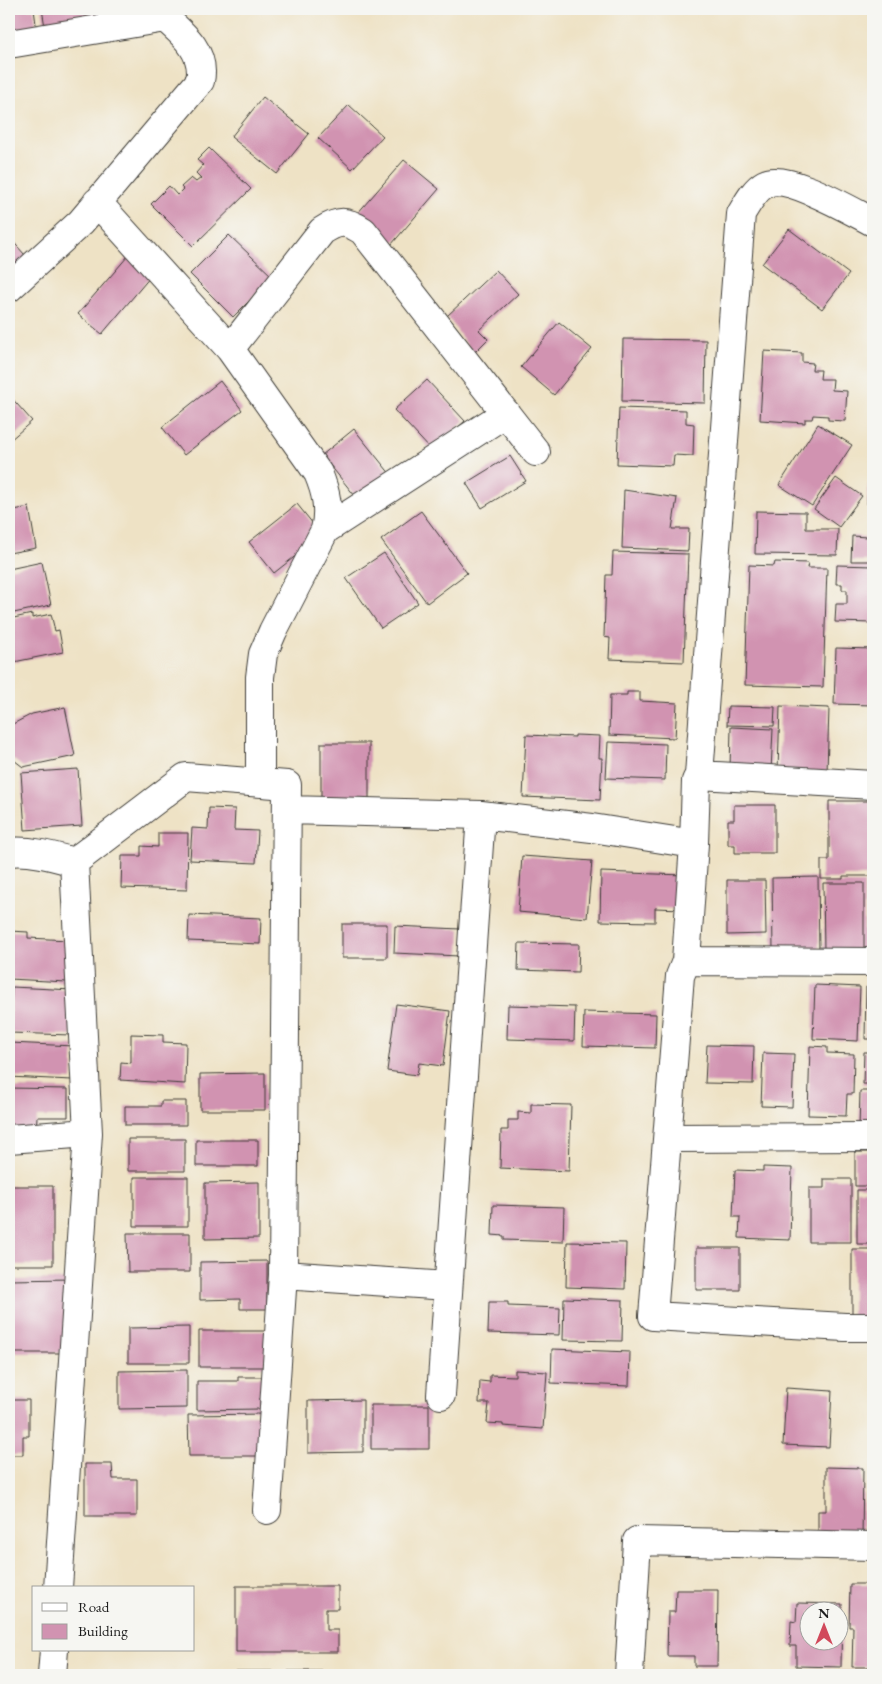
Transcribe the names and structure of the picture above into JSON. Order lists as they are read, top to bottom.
{
  "legend": ["Road", "Building"],
  "north": "top"
}
